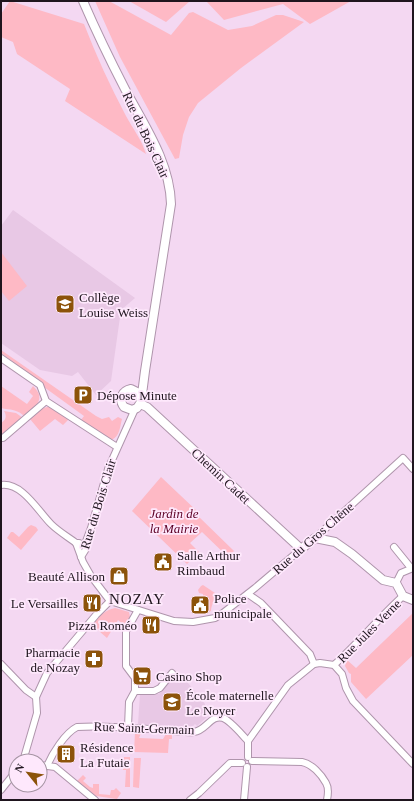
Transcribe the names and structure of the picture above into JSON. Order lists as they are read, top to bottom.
{
  "streets": {
    "street": [
      "Rue du Bois Clair",
      "Chemin Cadet",
      "Rue du Gros Chêne",
      "Rue Jules Verne",
      "Rue Saint-Germain"
    ]
  },
  "crossings": [
    ["Rue du Bois Clair", "Chemin Cadet"],
    ["Chemin Cadet", "Rue du Gros Chêne"]
  ],
  "districts": ["NOZAY"],
  "parks": ["Jardin de la Mairie"],
  "places": {
    "school or university": ["Collège Louise Weiss", "École maternelle Le Noyer"],
    "parking": ["Dépose Minute"],
    "public building": ["Salle Arthur Rimbaud", "Police municipale"],
    "shop": ["Beauté Allison"],
    "restaurant": ["Le Versailles", "Pizza Roméo"],
    "pharmacy": ["Pharmacie de Nozay"],
    "supermarket": ["Casino Shop"],
    "building": ["Résidence La Futaie"]
  },
  "north": "top left"
}
